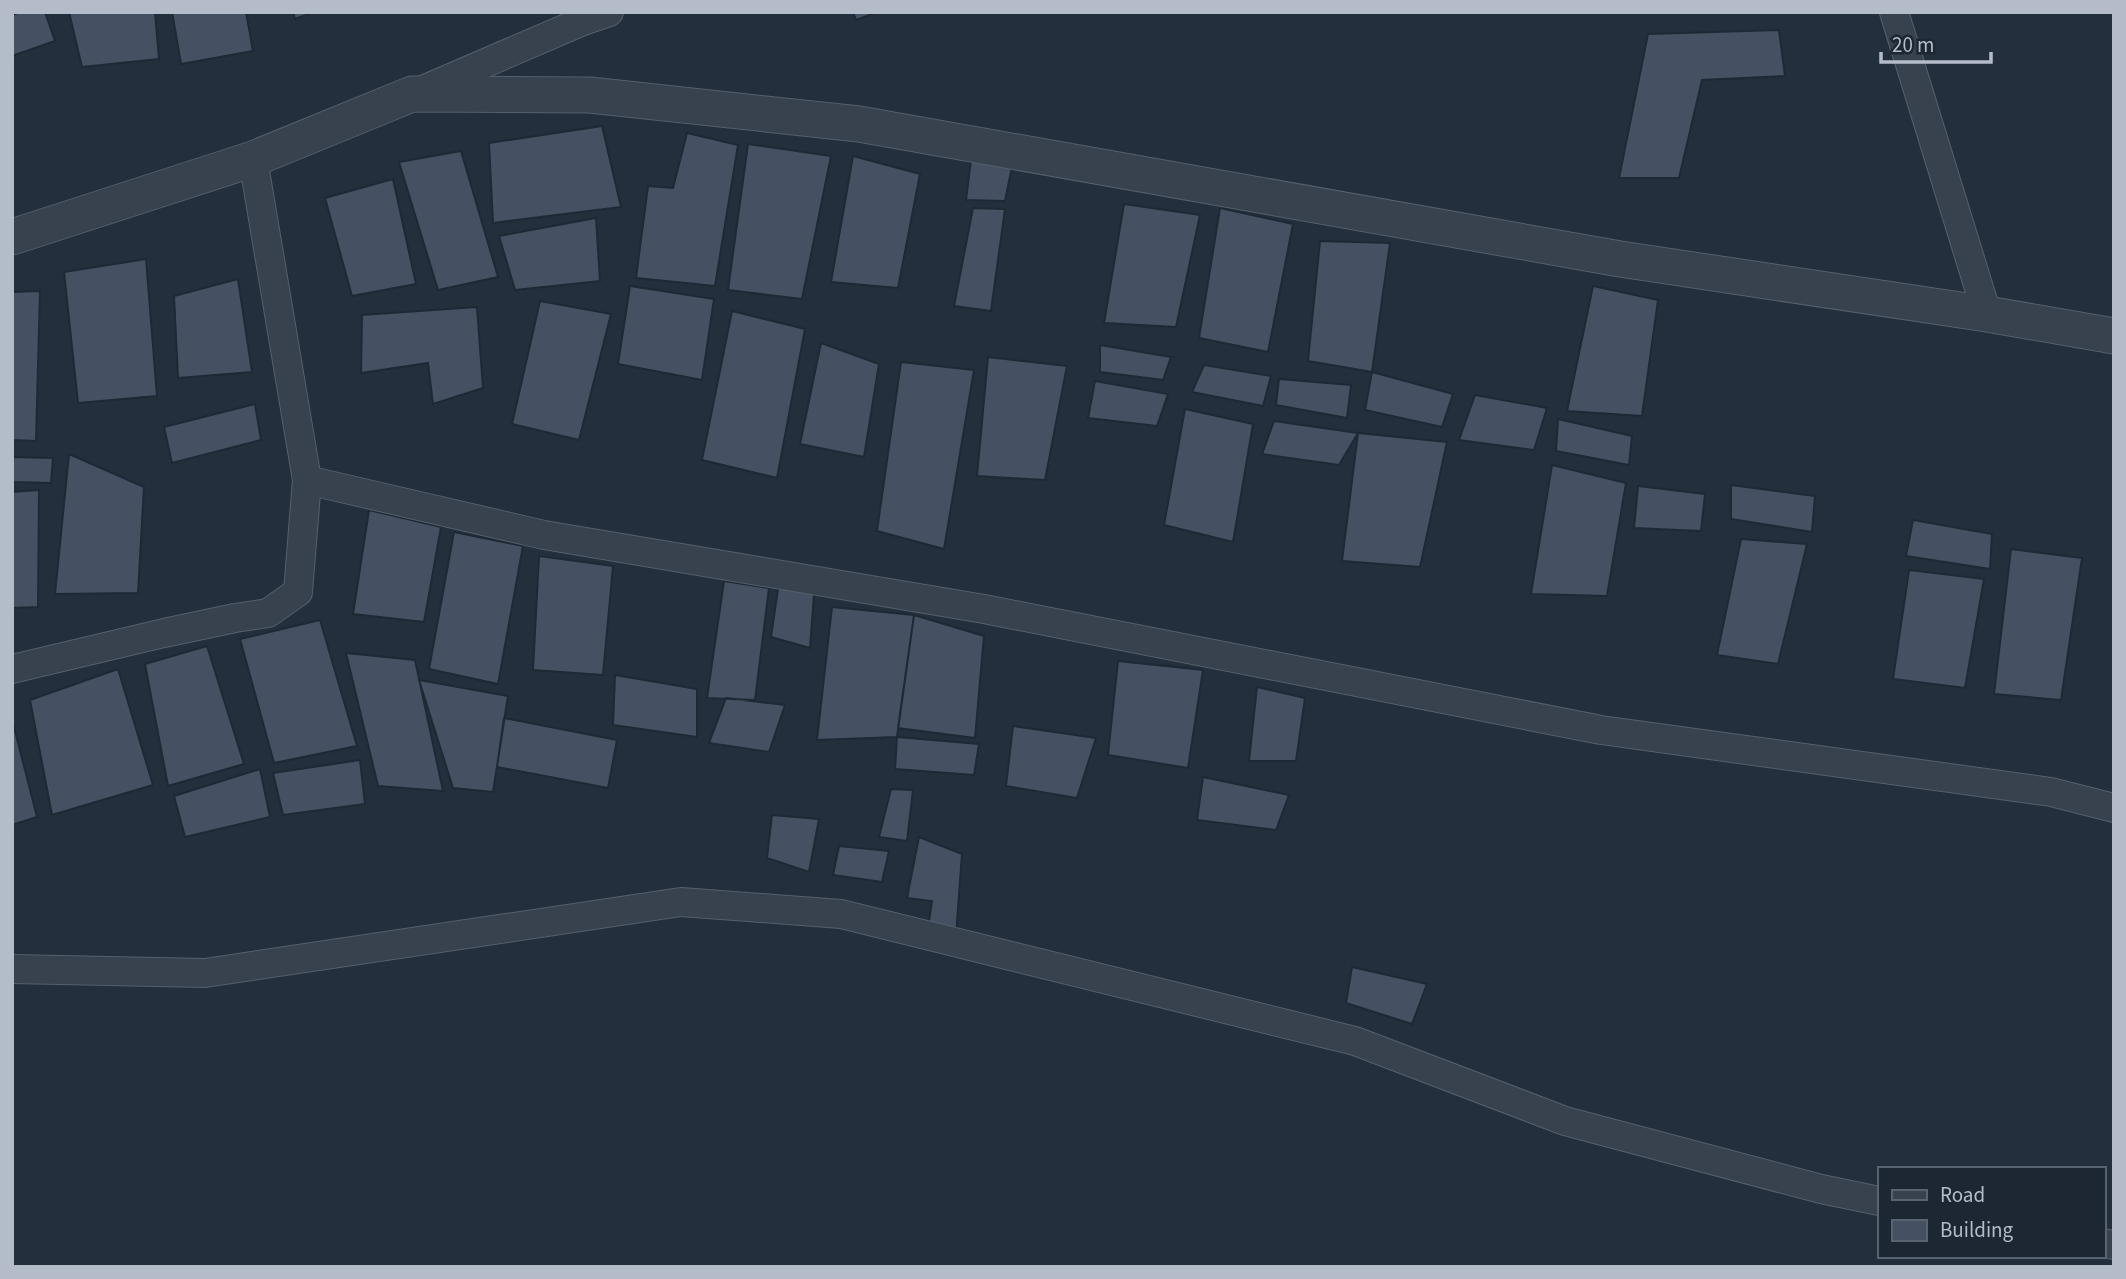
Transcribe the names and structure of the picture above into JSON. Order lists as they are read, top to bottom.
{
  "legend": ["Road", "Building"],
  "scale_bar": "20 m"
}
